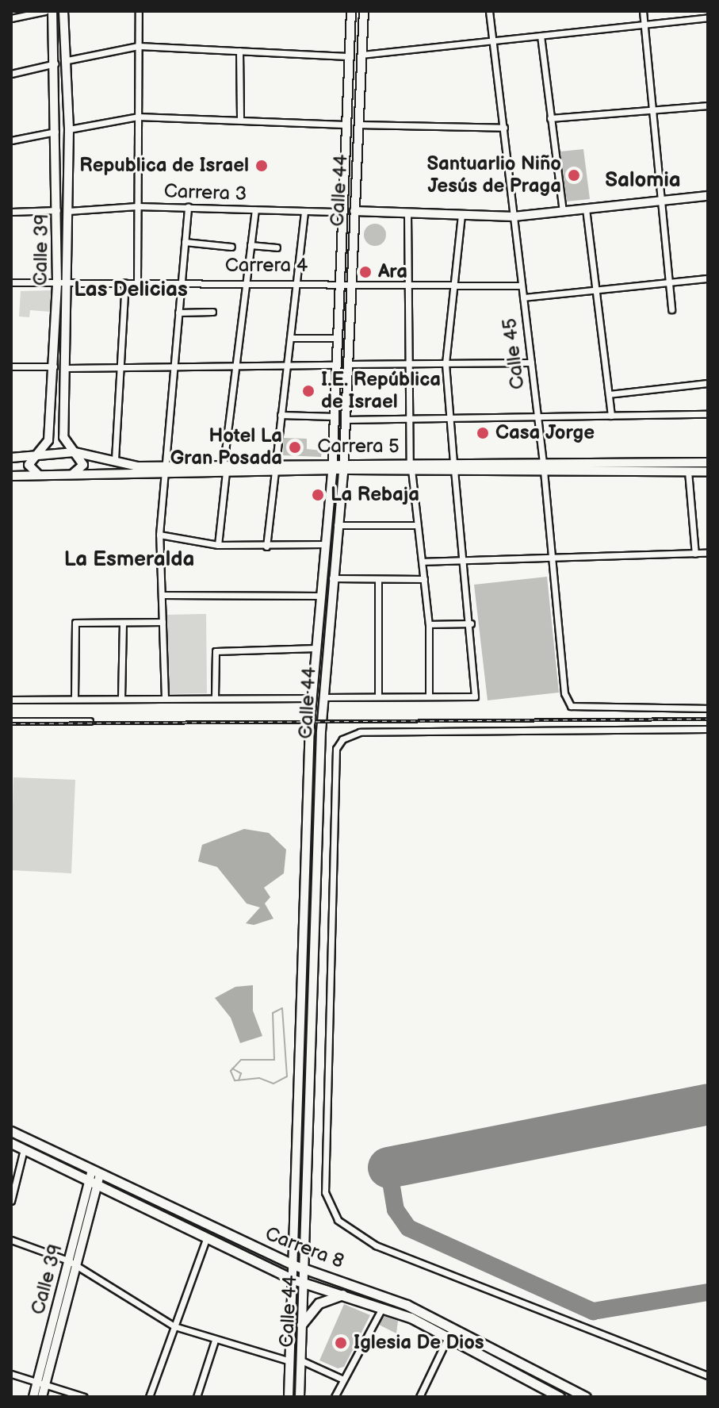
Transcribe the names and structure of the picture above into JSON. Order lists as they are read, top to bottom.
{
  "streets": {
    "main road": [
      "Calle 44",
      "Calle 39",
      "Carrera 5",
      "Carrera 8"
    ],
    "street": ["Carrera 3", "Carrera 4", "Calle 45"]
  },
  "crossings": [
    ["Calle 44", "Carrera 3"],
    ["Calle 44", "Carrera 4"],
    ["Calle 44", "Carrera 5"],
    ["Calle 44", "Carrera 8"],
    ["Carrera 3", "Calle 39"],
    ["Calle 39", "Carrera 4"],
    ["Calle 39", "Carrera 5"],
    ["Calle 39", "Carrera 8"],
    ["Carrera 4", "Calle 45"],
    ["Calle 45", "Carrera 5"]
  ],
  "districts": ["Salomia", "Las Delicias", "La Esmeralda"],
  "places": [
    "Republica de Israel",
    "Santuarlio Niño Jesús de Praga",
    "Ara",
    "I.E. República de Israel",
    "Casa Jorge",
    "Hotel La Gran Posada",
    "La Rebaja",
    "Iglesia De Dios"
  ]
}
